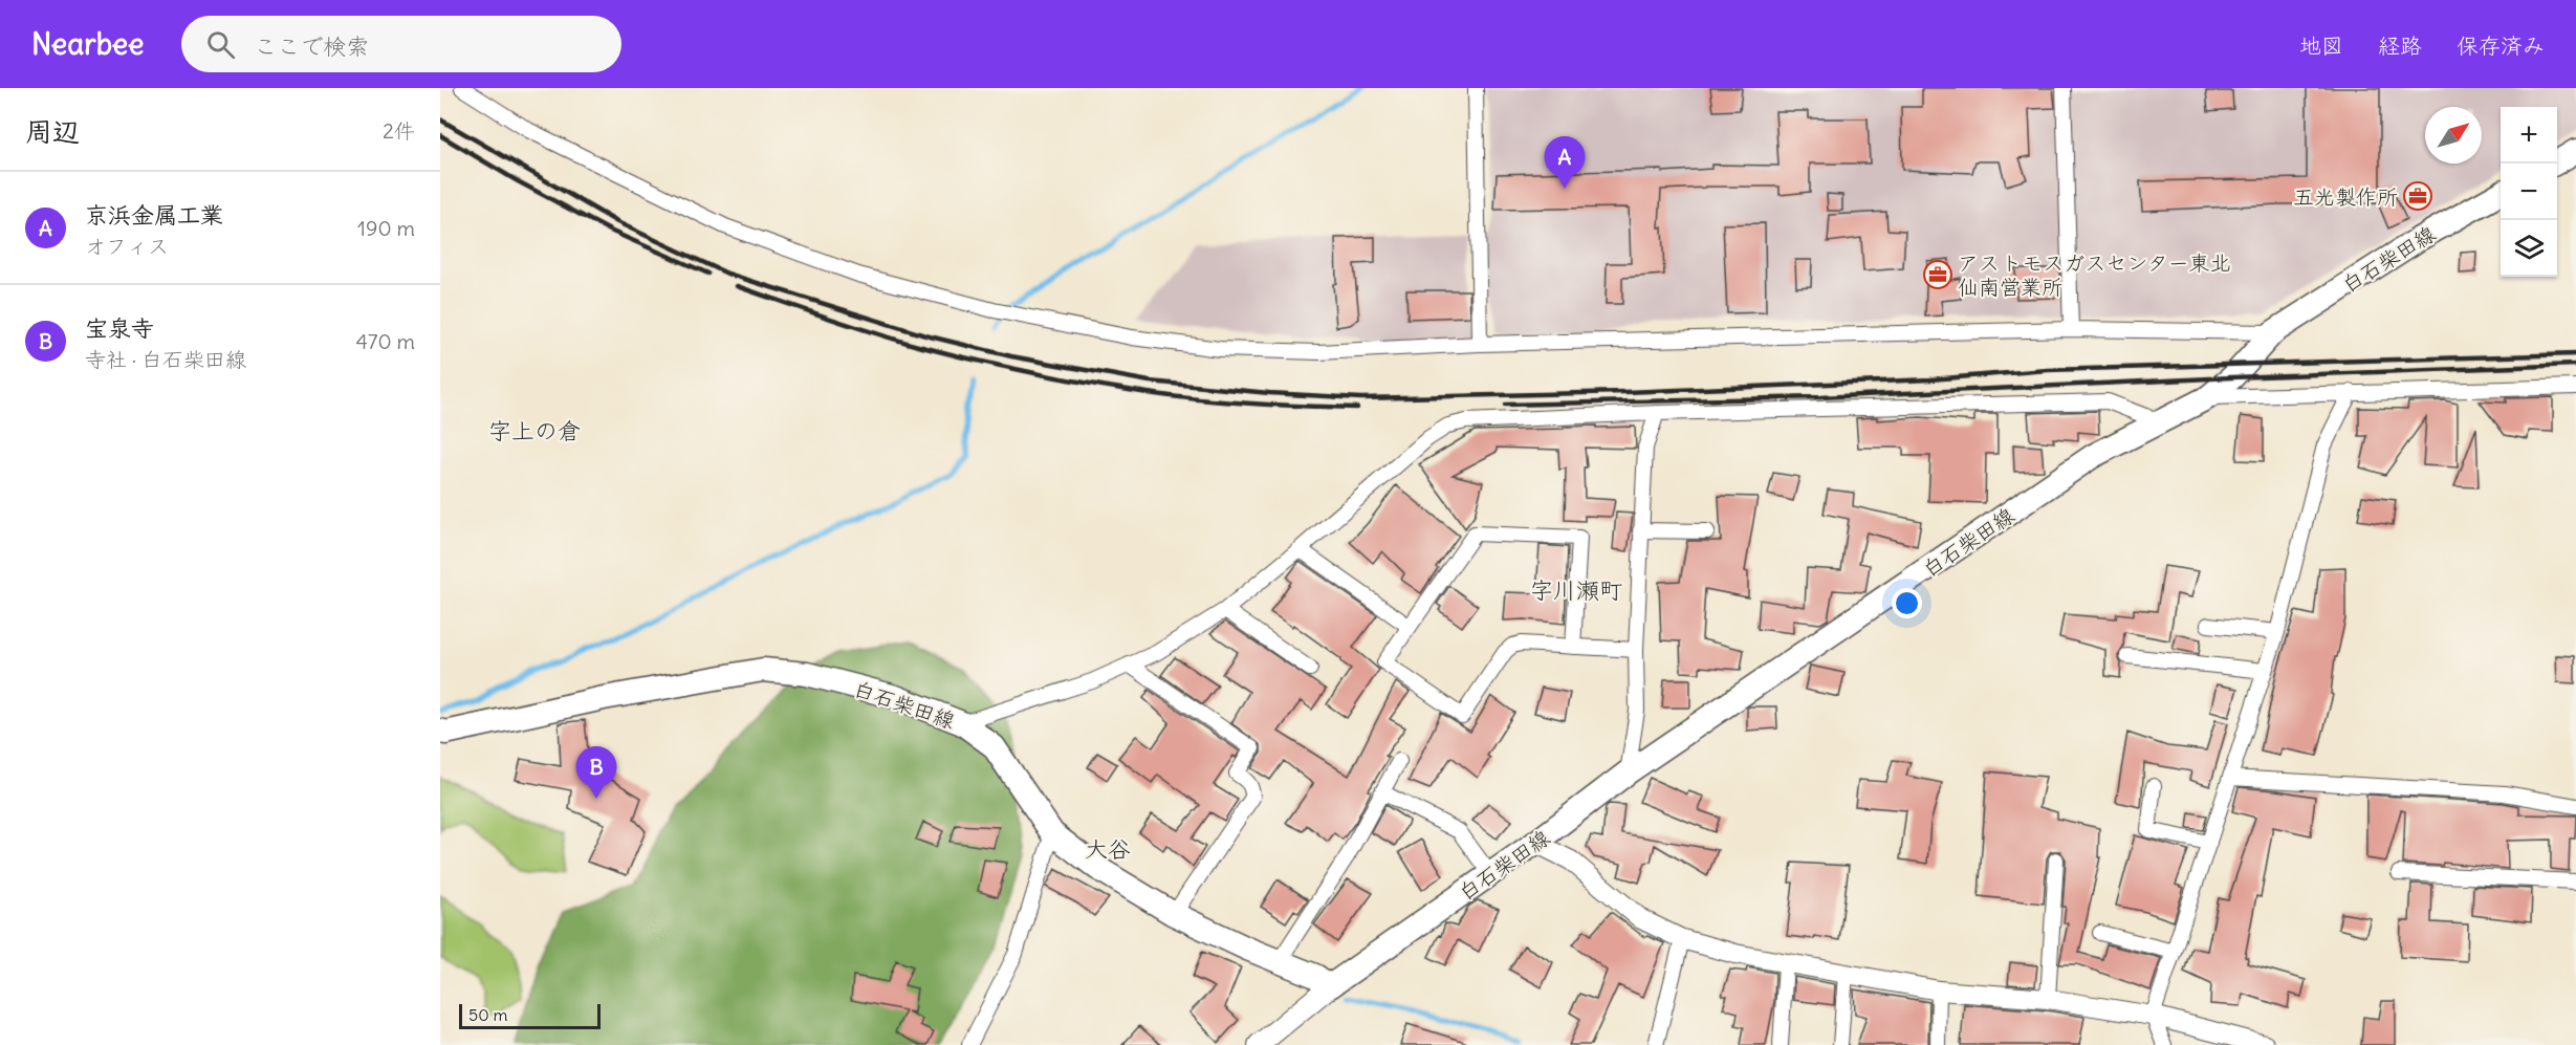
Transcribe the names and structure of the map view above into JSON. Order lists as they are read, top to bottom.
{
  "streets": {
    "main road": ["白石柴田線"]
  },
  "districts": ["字上の倉", "字川瀬町", "大谷"],
  "places": {
    "office": ["五光製作所", "アストモスガスセンター東北 仙南営業所"]
  },
  "scale_bar": "50 m",
  "north": "top right",
  "page": {
    "header": "Nearbee",
    "search": "ここで検索",
    "nav": ["地図", "経路", "保存済み"],
    "heading": ["周辺", "2件"],
    "map_buttons": ["+", "−"],
    "pins": ["A", "B"],
    "list": [
      {
        "mark": "A",
        "name": "京浜金属工業",
        "note": "オフィス",
        "value": "190 m"
      },
      {
        "mark": "B",
        "name": "宝泉寺",
        "note": "寺社 · 白石柴田線",
        "value": "470 m"
      }
    ],
    "scale": "50 m"
  }
}
